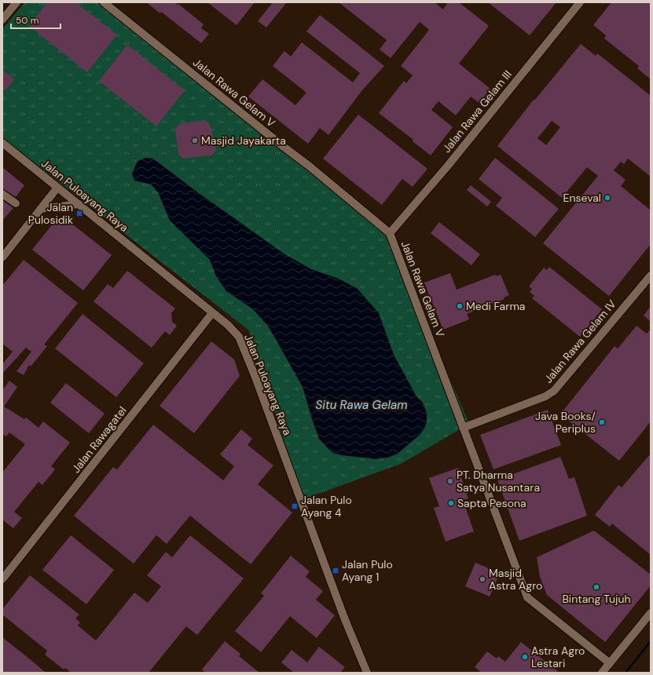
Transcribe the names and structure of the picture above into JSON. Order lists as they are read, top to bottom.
{
  "streets": {
    "street": [
      "Jalan Rawa Gelam V",
      "Jalan Rawa Gelam III",
      "Jalan Puloayang Raya",
      "Jalan Rawa Gelam IV",
      "Jalan Rawagatel"
    ]
  },
  "crossings": [
    ["Jalan Rawa Gelam V", "Jalan Rawa Gelam III"],
    ["Jalan Rawa Gelam V", "Jalan Rawa Gelam IV"],
    ["Jalan Puloayang Raya", "Jalan Rawagatel"]
  ],
  "water": ["Situ Rawa Gelam"],
  "places": {
    "other": [
      "Masjid Jayakarta",
      "Enseval",
      "Medi Farma",
      "Java Books/ Periplus",
      "PT. Dharma Satya Nusantara",
      "Sapta Pesona",
      "Masjid Astra Agro",
      "Bintang Tujuh",
      "Astra Agro Lestari"
    ],
    "transit": ["Jalan Pulosidik", "Jalan Pulo Ayang 4", "Jalan Pulo Ayang 1"]
  },
  "scale_bar": "50 m"
}
